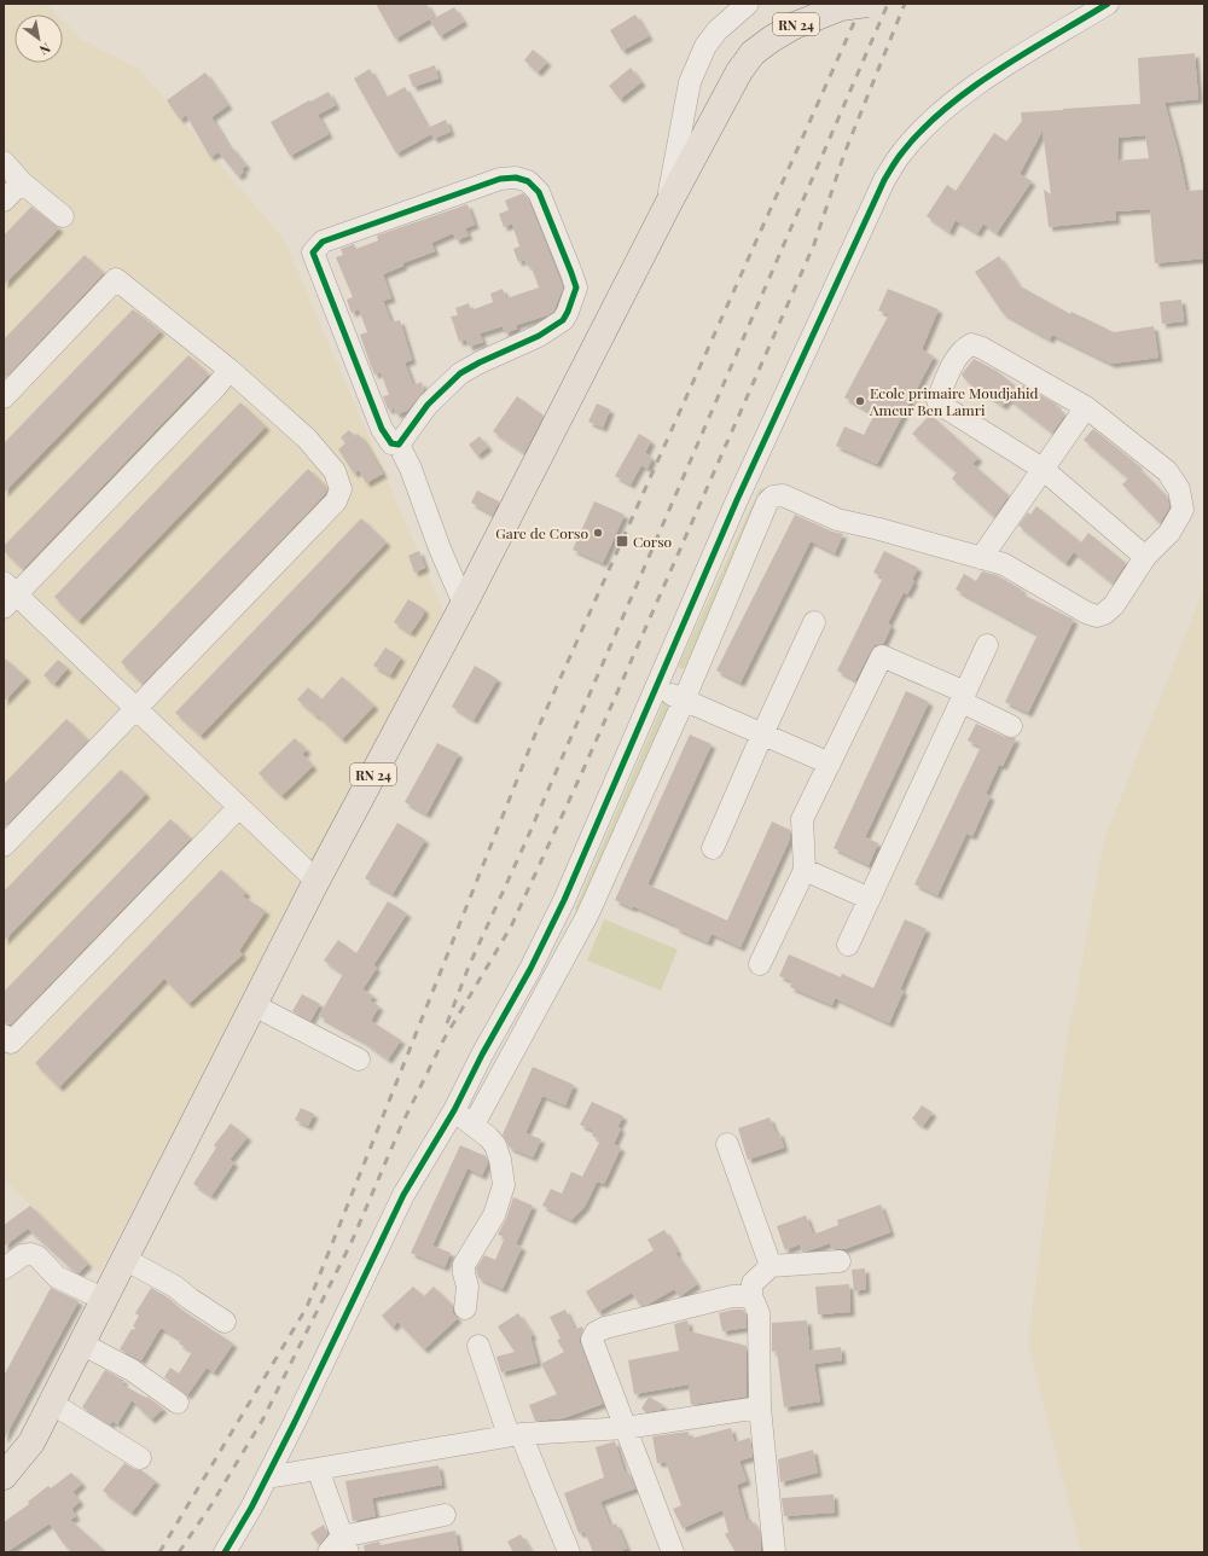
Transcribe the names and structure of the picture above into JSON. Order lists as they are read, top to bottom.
{
  "streets": {
    "main road": ["RN 24"]
  },
  "places": {
    "other": ["Ecole primaire Moudjahid Ameur Ben Lamri", "Gare de Corso"],
    "transit": ["Corso"]
  },
  "north": "bottom right"
}
